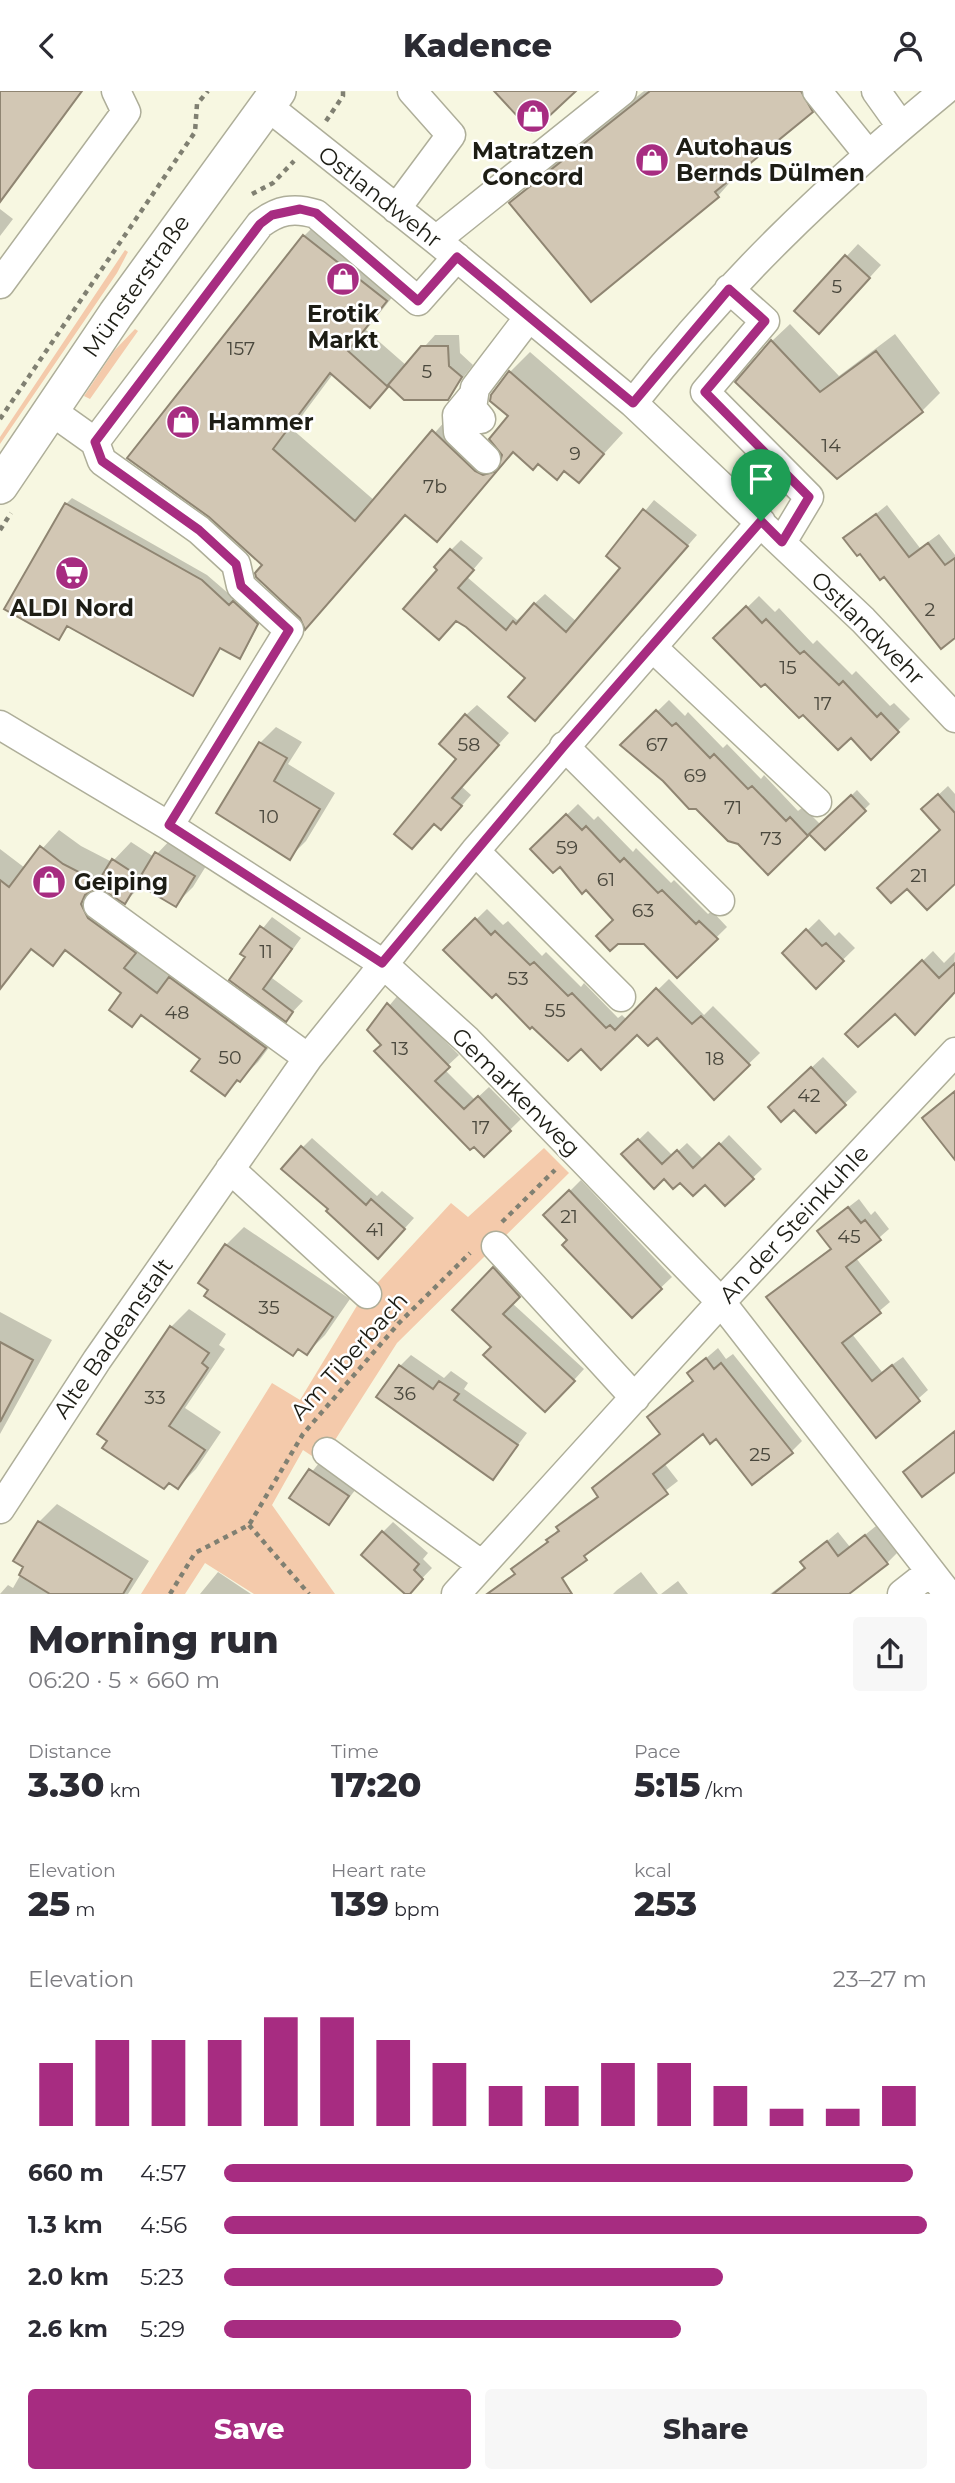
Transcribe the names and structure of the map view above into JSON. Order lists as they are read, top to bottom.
{
  "streets": {
    "main road": ["Münsterstraße"],
    "street": [
      "Ostlandwehr",
      "Gemarkenweg",
      "An der Steinkuhle",
      "Alte Badeanstalt"
    ],
    "path": ["Am Tiberbach"]
  },
  "crossings": [
    ["Ostlandwehr", "Münsterstraße"],
    ["Ostlandwehr", "Alte Badeanstalt"],
    ["Gemarkenweg", "An der Steinkuhle"],
    ["Gemarkenweg", "Alte Badeanstalt"],
    ["Gemarkenweg", "Am Tiberbach"]
  ],
  "places": {
    "shop": [
      "Matratzen Concord",
      "Autohaus Bernds Dülmen",
      "Erotik Markt",
      "Hammer",
      "Geiping"
    ],
    "supermarket": ["ALDI Nord"]
  },
  "house_numbers": [
    "5",
    "157",
    "5",
    "14",
    "9",
    "7b",
    "2",
    "15",
    "17",
    "58",
    "67",
    "69",
    "71",
    "10",
    "73",
    "59",
    "21",
    "61",
    "63",
    "11",
    "53",
    "55",
    "48",
    "13",
    "50",
    "18",
    "42",
    "17",
    "21",
    "41",
    "45",
    "35",
    "36",
    "33",
    "25"
  ],
  "page": {
    "header": "Kadence",
    "heading": ["Morning run", "06:20 · 5 × 660 m"],
    "stats": [
      ["Distance", "3.30 km"],
      ["Time", "17:20"],
      ["Pace", "5:15 /km"],
      ["Elevation", "25 m"],
      ["Heart rate", "139 bpm"],
      ["kcal", "253"]
    ],
    "chart": ["Elevation", "23–27 m"],
    "list": [
      {
        "name": "660 m",
        "note": "4:57"
      },
      {
        "name": "1.3 km",
        "note": "4:56"
      },
      {
        "name": "2.0 km",
        "note": "5:23"
      },
      {
        "name": "2.6 km",
        "note": "5:29"
      }
    ],
    "buttons": ["Save", "Share"]
  }
}
